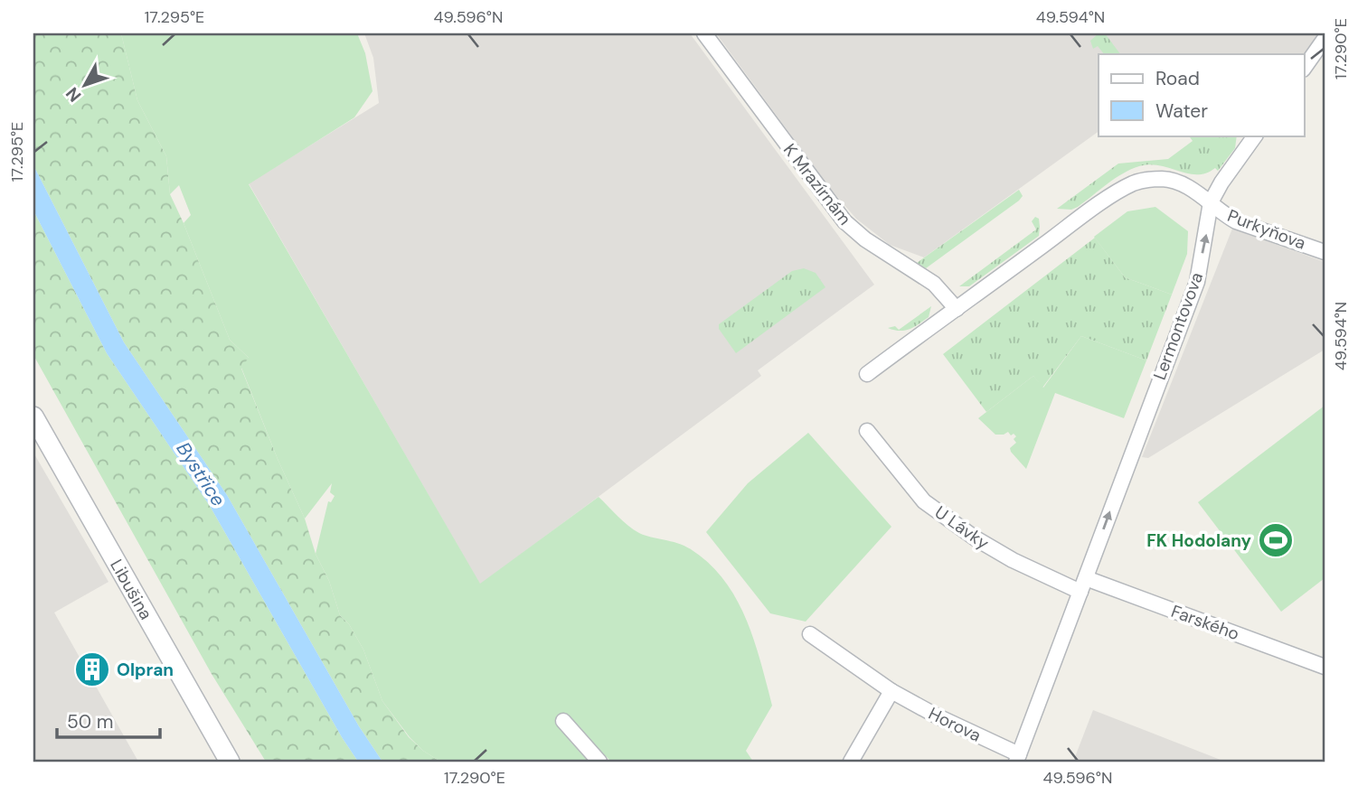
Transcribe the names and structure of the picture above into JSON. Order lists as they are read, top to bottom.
{
  "streets": {
    "street": [
      "K Mrazírnám",
      "Purkyňova",
      "Lermontovova",
      "U Lávky",
      "Libušina",
      "Farského",
      "Horova"
    ]
  },
  "crossings": [
    ["Purkyňova", "Lermontovova"],
    ["Lermontovova", "U Lávky"],
    ["Lermontovova", "Farského"],
    ["Lermontovova", "Horova"],
    ["U Lávky", "Farského"]
  ],
  "one_way": ["Lermontovova"],
  "water": ["Bystřice"],
  "places": {
    "sports": ["FK Hodolany"],
    "building": ["Olpran"]
  },
  "legend": ["Road", "Water"],
  "scale_bar": "50 m",
  "north": "bottom left",
  "coordinates": [
    "17.295°E",
    "49.596°N",
    "49.594°N",
    "17.290°E"
  ]
}
